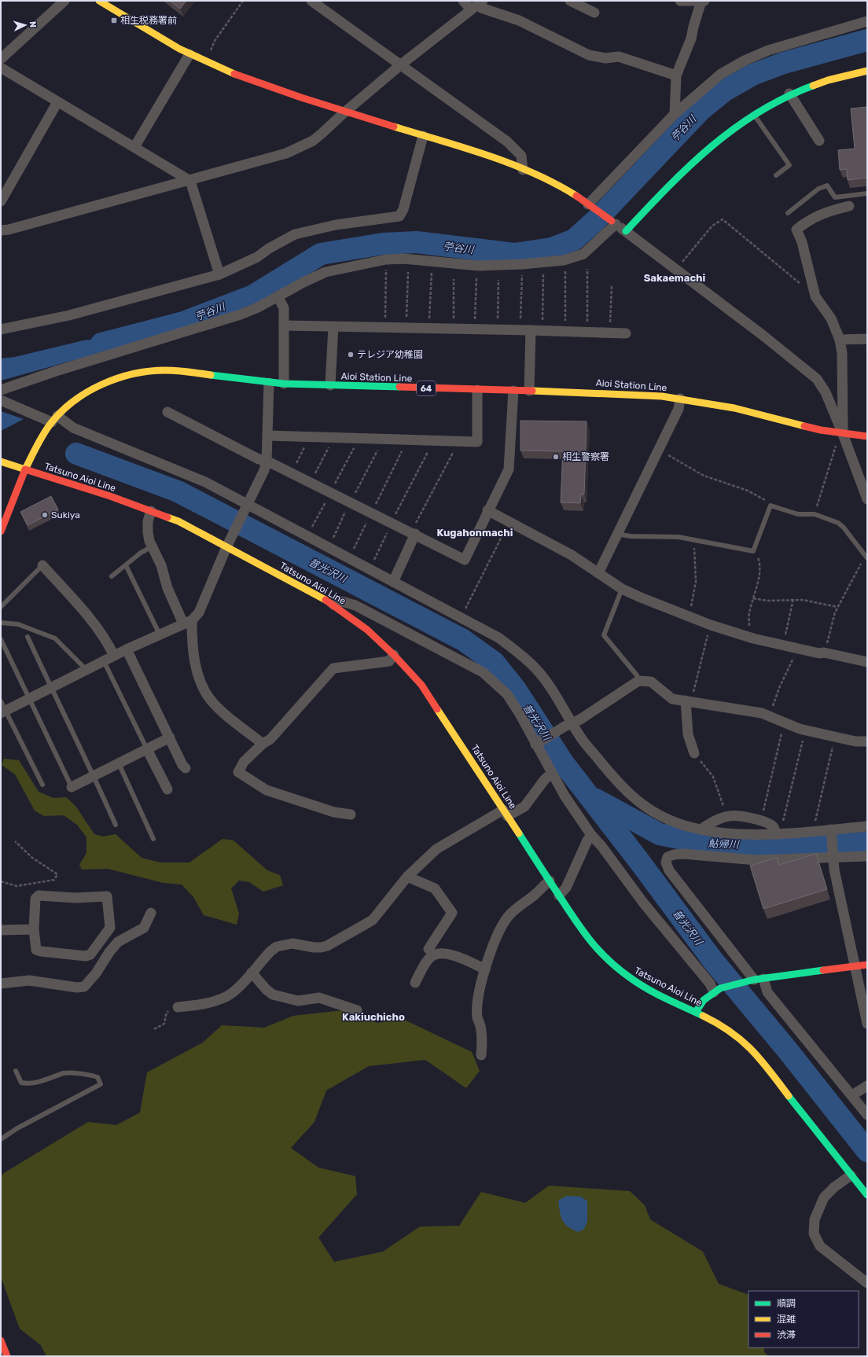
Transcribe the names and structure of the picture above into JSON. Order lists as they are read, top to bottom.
{
  "streets": {
    "main road": ["Aioi Station Line", "64", "Tatsuno Aioi Line"]
  },
  "crossings": [
    ["Aioi Station Line", "Tatsuno Aioi Line"]
  ],
  "districts": ["Sakaemachi", "Kugahonmachi", "Kakiuchicho"],
  "water": ["苧谷川", "普光沢川", "鮎帰川"],
  "places": {
    "transit": ["相生税務署前"],
    "other": ["テレジア幼稚園", "相生警察署", "Sukiya"]
  },
  "legend": ["順調", "混雑", "渋滞"],
  "north": "right"
}
